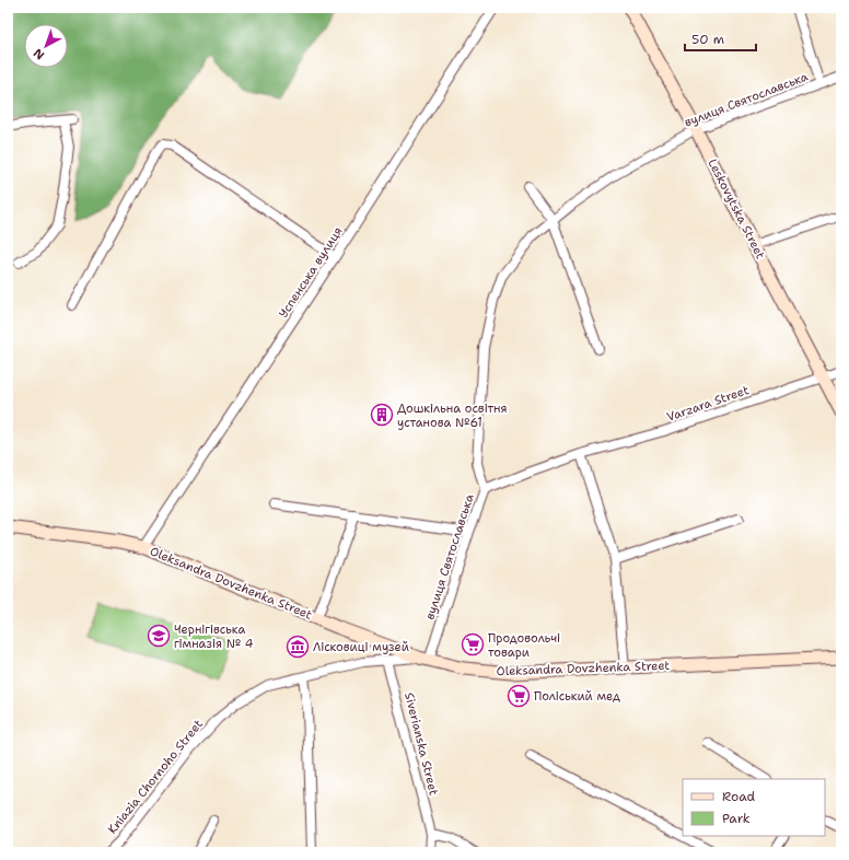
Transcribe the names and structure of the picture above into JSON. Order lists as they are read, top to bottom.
{
  "streets": {
    "main road": ["Leskovytska Street", "Oleksandra Dovzhenka Street"],
    "street": [
      "вулиця Святославська",
      "Успенська вулиця",
      "Varzara Street",
      "Siverianska Street",
      "Kniazia Chornoho Street"
    ]
  },
  "crossings": [
    ["вулиця Святославська", "Leskovytska Street"],
    ["вулиця Святославська", "Varzara Street"],
    ["вулиця Святославська", "Oleksandra Dovzhenka Street"],
    ["вулиця Святославська", "Kniazia Chornoho Street"],
    ["Leskovytska Street", "Varzara Street"],
    ["Успенська вулиця", "Oleksandra Dovzhenka Street"],
    ["Oleksandra Dovzhenka Street", "Kniazia Chornoho Street"],
    ["Siverianska Street", "Kniazia Chornoho Street"]
  ],
  "places": {
    "building": ["Дошкільна освітня установа №61"],
    "school or university": ["Чернігівська гімназія № 4"],
    "supermarket": ["Продовольчі товари", "Поліський мед"],
    "museum": ["Лісковиці музей"]
  },
  "legend": ["Road", "Park"],
  "scale_bar": "50 m",
  "north": "bottom left"
}
